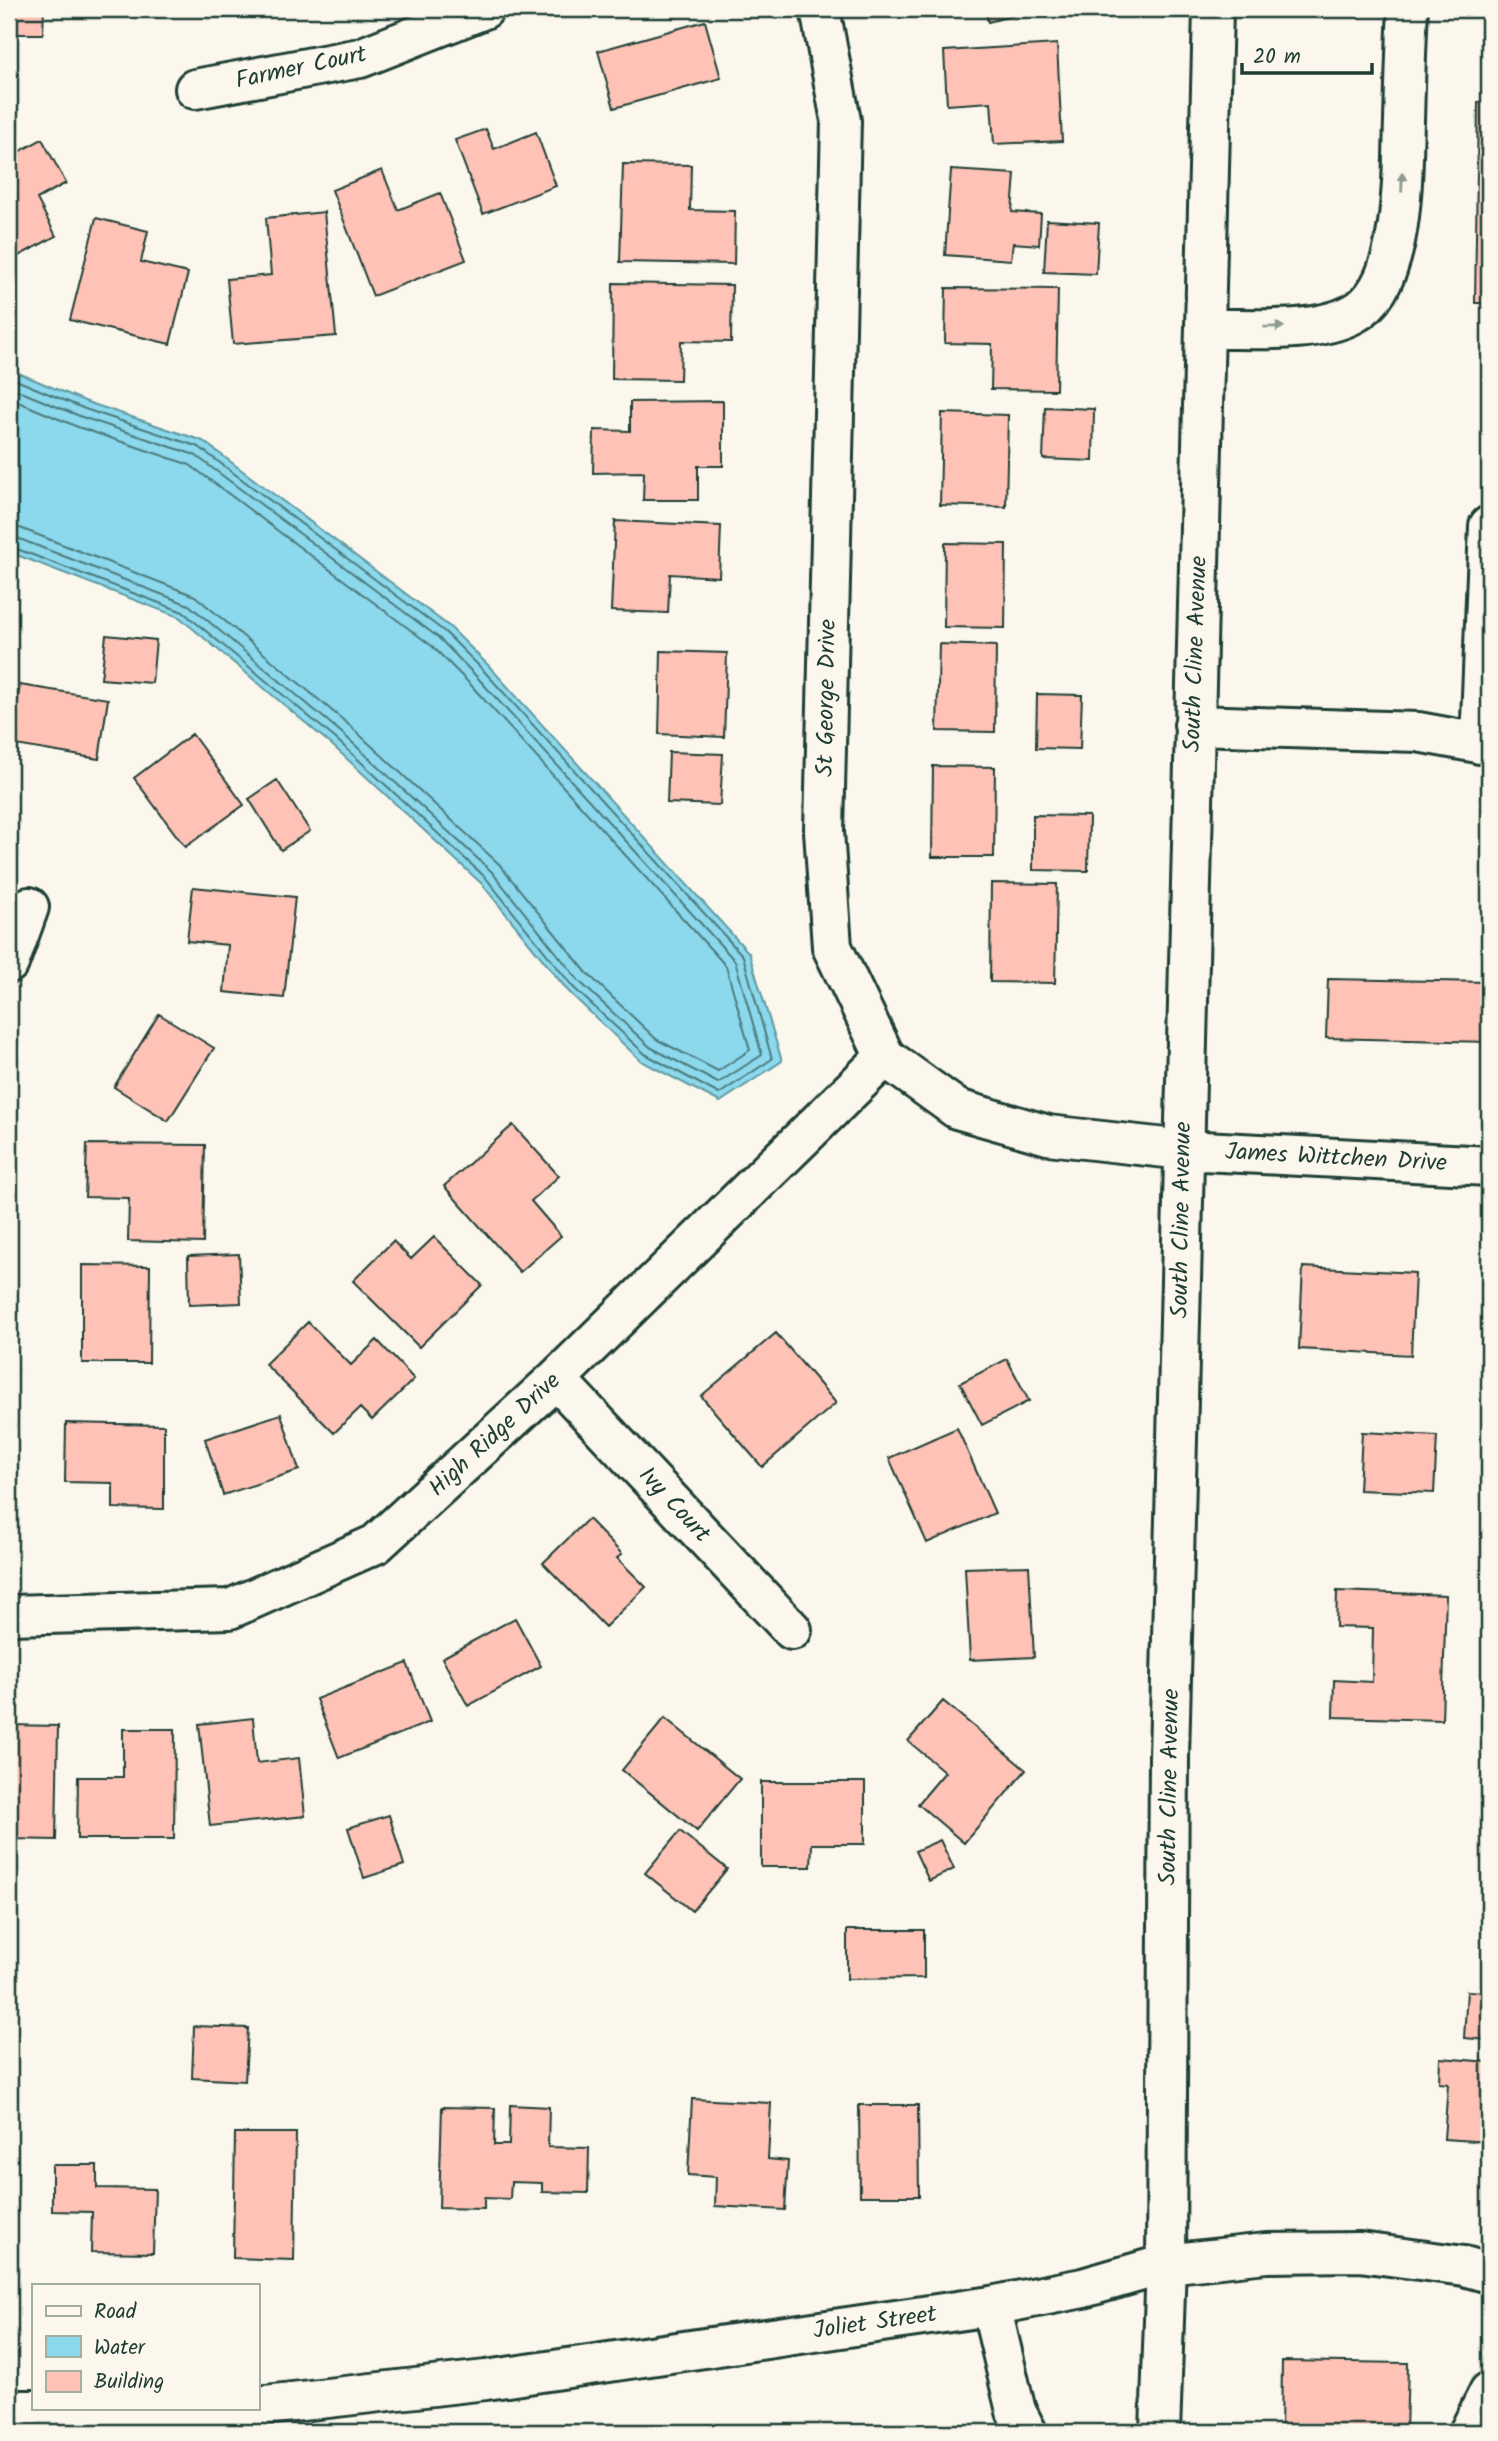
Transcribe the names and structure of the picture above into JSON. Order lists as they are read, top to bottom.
{
  "streets": {
    "street": [
      "Farmer Court",
      "South Cline Avenue",
      "St George Drive",
      "James Wittchen Drive",
      "High Ridge Drive",
      "Ivy Court",
      "Joliet Street"
    ]
  },
  "crossings": [
    ["South Cline Avenue", "St George Drive"],
    ["South Cline Avenue", "James Wittchen Drive"],
    ["South Cline Avenue", "Joliet Street"],
    ["St George Drive", "James Wittchen Drive"],
    ["St George Drive", "High Ridge Drive"],
    ["High Ridge Drive", "Ivy Court"]
  ],
  "legend": ["Road", "Water", "Building"],
  "scale_bar": "20 m"
}
